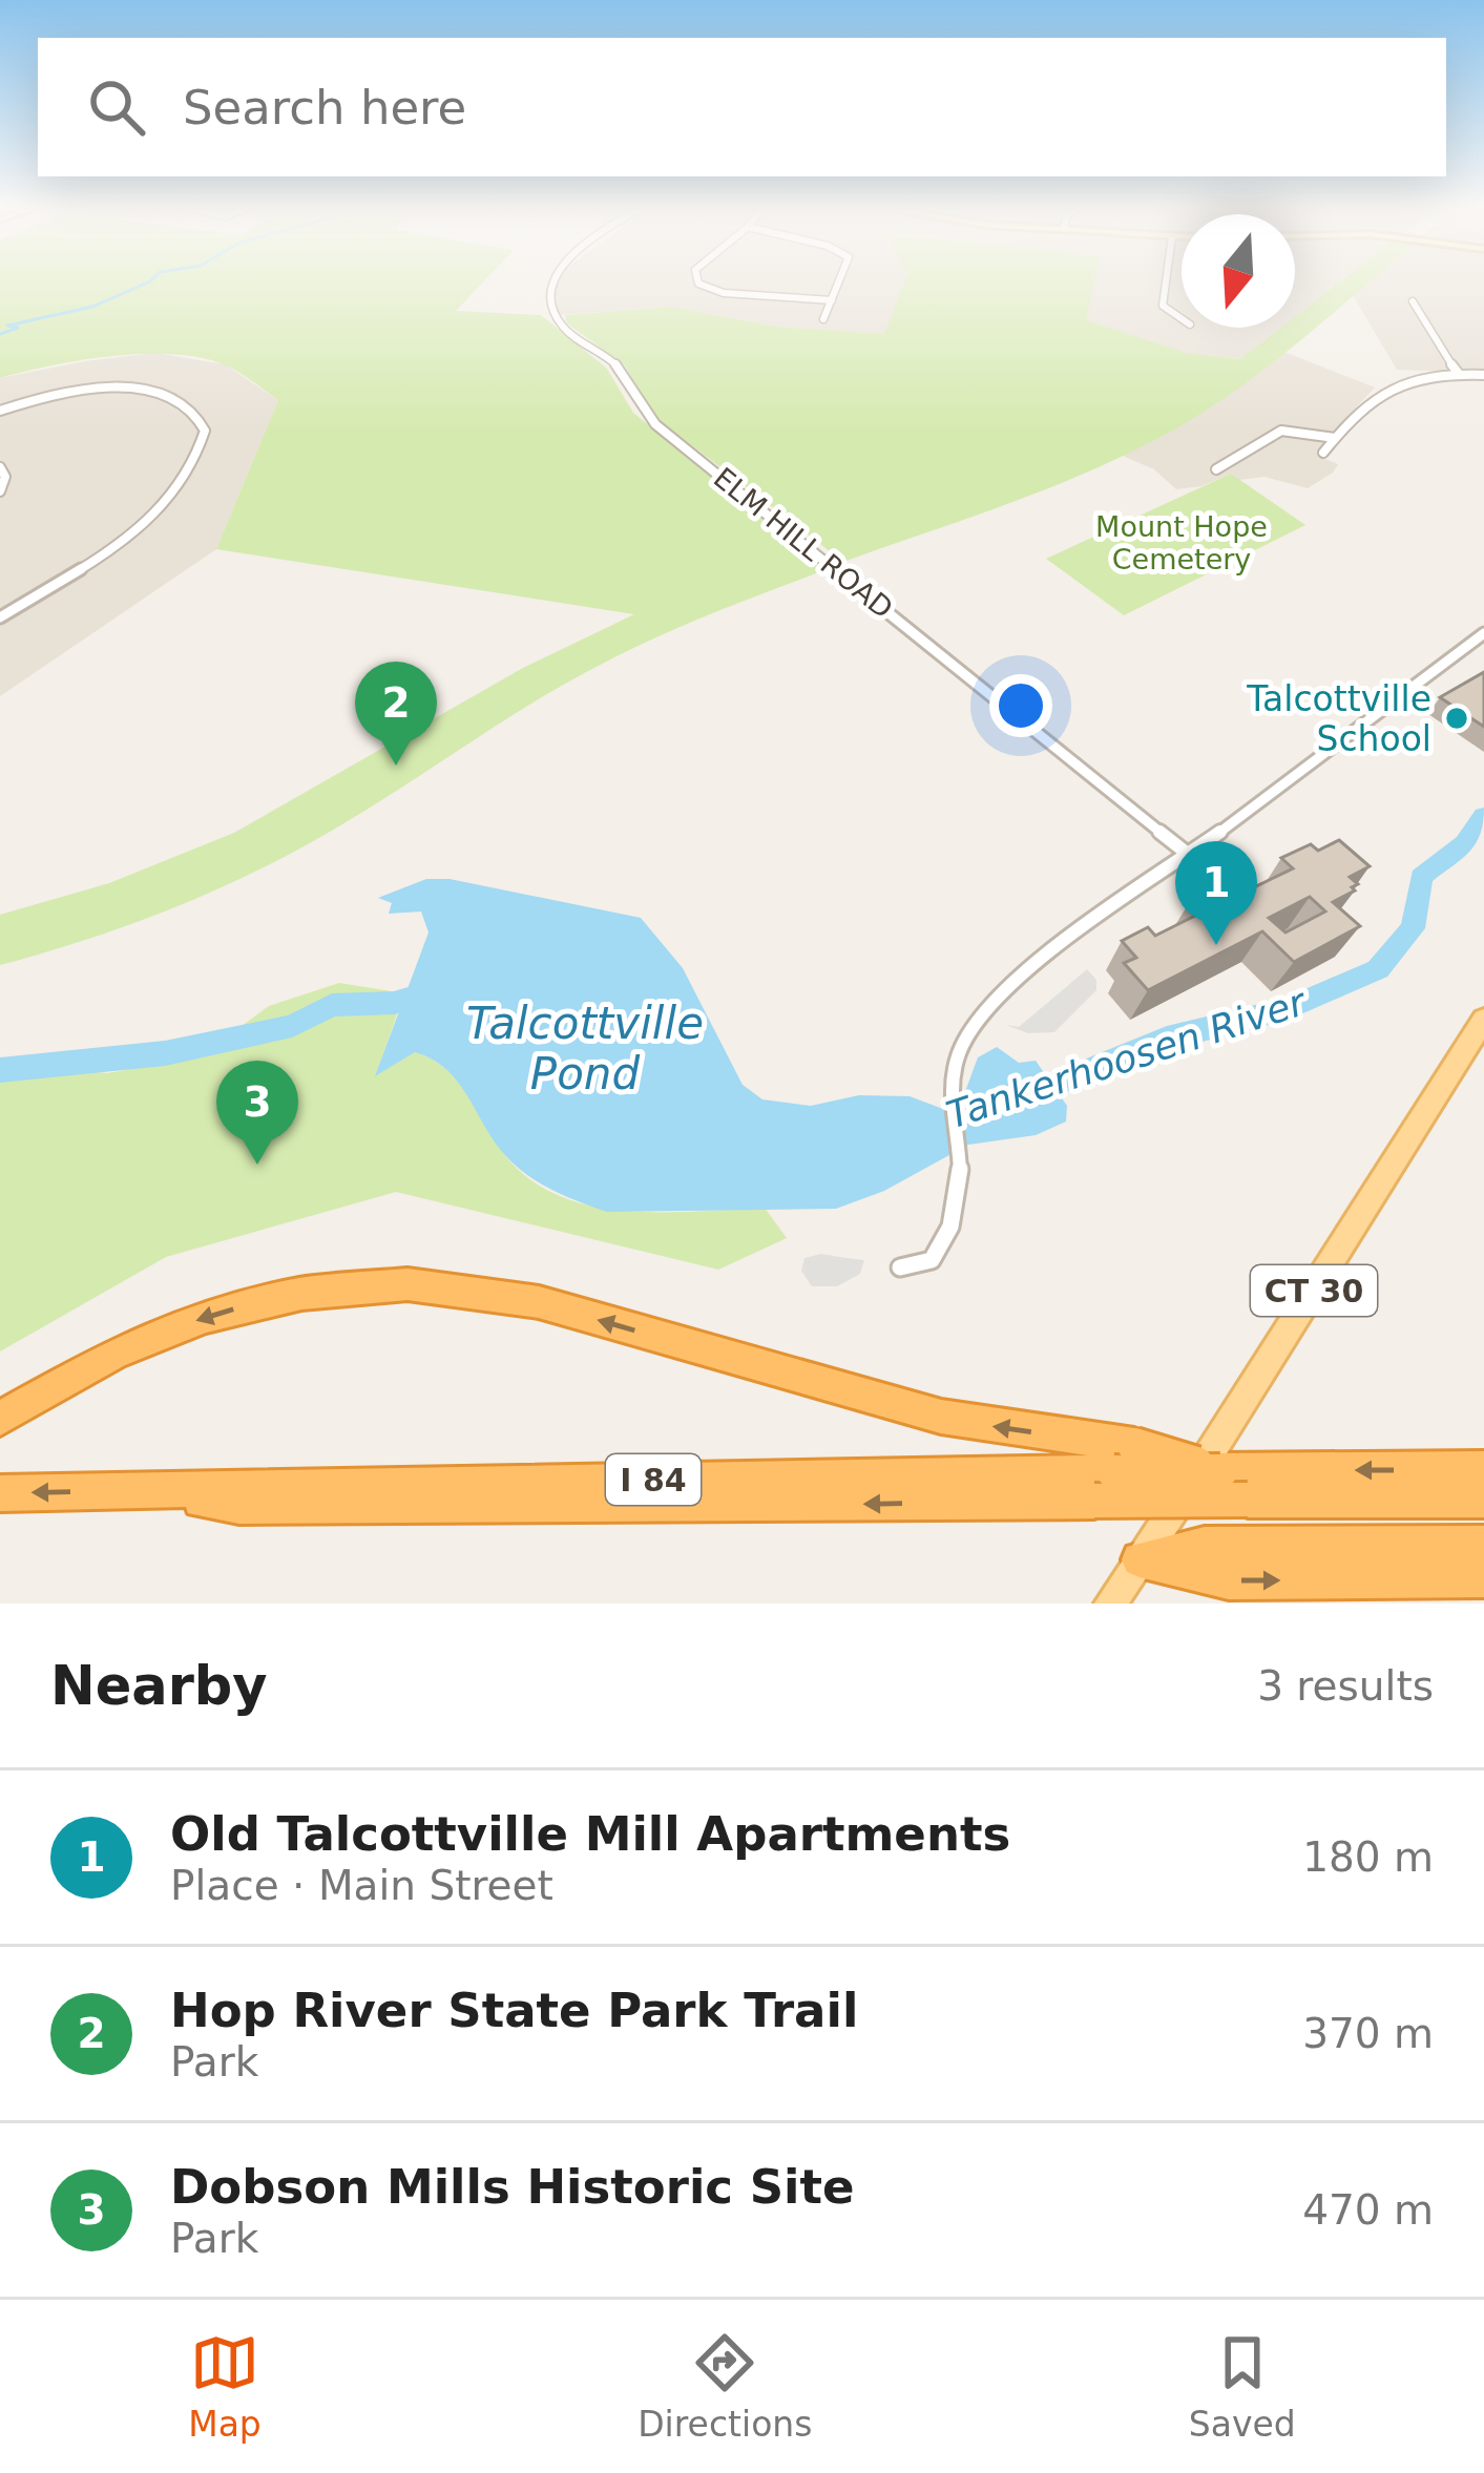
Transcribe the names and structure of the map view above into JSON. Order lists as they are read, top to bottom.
{
  "streets": {
    "main road": ["CT 30"],
    "street": ["ELM HILL ROAD"]
  },
  "water": ["Talcottville Pond", "Tankerhoosen River"],
  "parks": ["Mount Hope Cemetery"],
  "places": ["Talcottville School"],
  "north": "bottom",
  "page": {
    "search": "Search here",
    "pins": ["2", "1", "3"],
    "heading": ["Nearby", "3 results"],
    "list": [
      {
        "mark": "1",
        "name": "Old Talcottville Mill Apartments",
        "note": "Place · Main Street",
        "value": "180 m"
      },
      {
        "mark": "2",
        "name": "Hop River State Park Trail",
        "note": "Park",
        "value": "370 m"
      },
      {
        "mark": "3",
        "name": "Dobson Mills Historic Site",
        "note": "Park",
        "value": "470 m"
      }
    ],
    "nav": ["Map", "Directions", "Saved"]
  }
}
